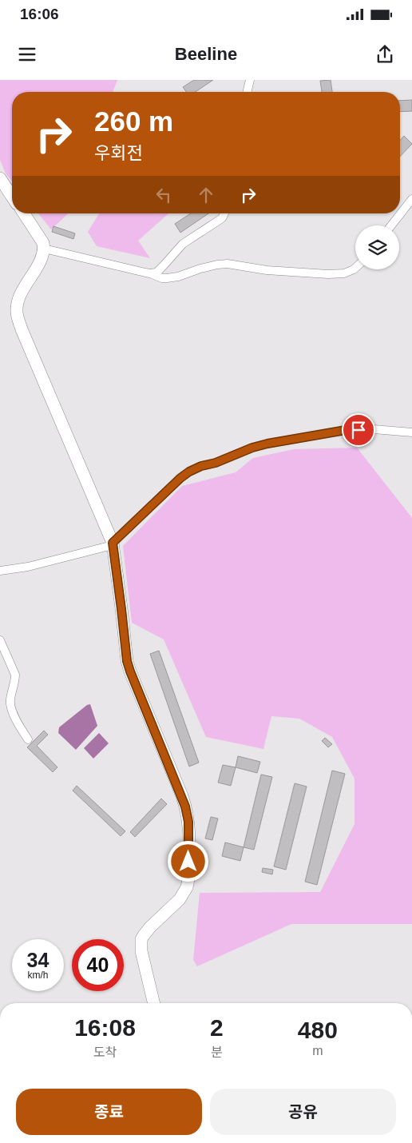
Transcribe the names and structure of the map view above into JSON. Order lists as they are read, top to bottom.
{
  "page": {
    "status": "16:06",
    "header": "Beeline",
    "turn": ["260 m", "우회전"],
    "speed": "34 km/h",
    "limit": "40",
    "eta": [
      "16:08",
      "도착",
      "2",
      "분",
      "480",
      "m"
    ],
    "buttons": ["종료", "공유"]
  }
}
